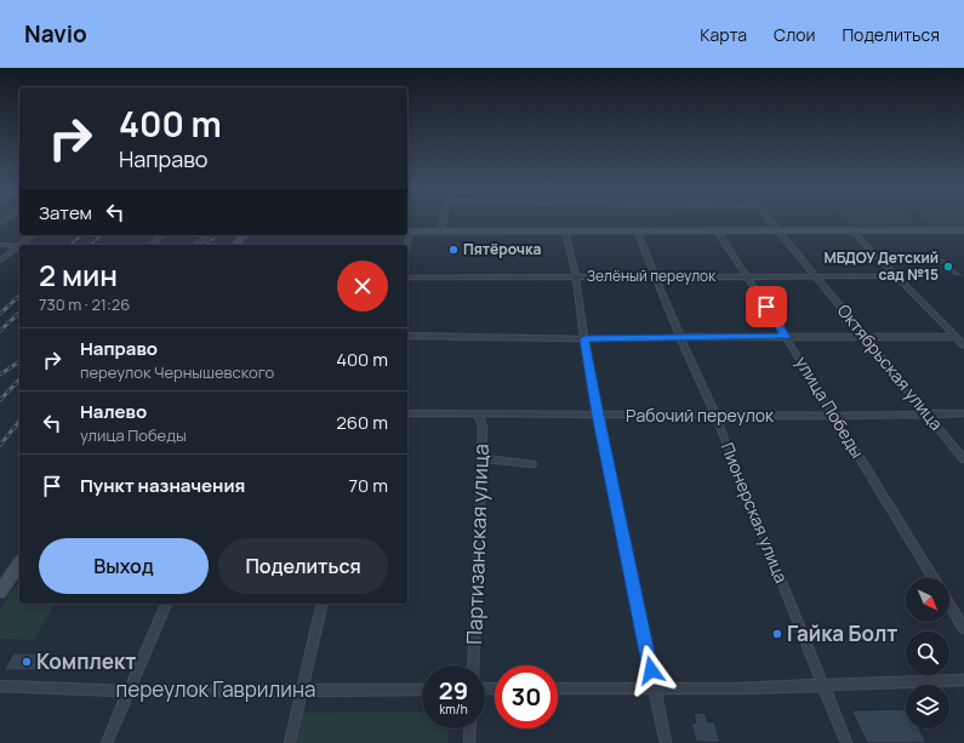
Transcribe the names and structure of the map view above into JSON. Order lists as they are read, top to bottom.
{
  "streets": {
    "street": [
      "Зелёный переулок",
      "Октябрьская улица",
      "улица Победы",
      "Рабочий переулок",
      "Пионерская улица",
      "Партизанская улица",
      "переулок Гаврилина"
    ]
  },
  "crossings": [
    ["Зелёный переулок", "Октябрьская улица"],
    ["Зелёный переулок", "улица Победы"],
    ["Зелёный переулок", "Пионерская улица"],
    ["Октябрьская улица", "Рабочий переулок"],
    ["улица Победы", "Рабочий переулок"],
    ["Рабочий переулок", "Пионерская улица"],
    ["Рабочий переулок", "Партизанская улица"]
  ],
  "places": [
    "Пятёрочка",
    "МБДОУ Детский сад №15",
    "Гайка Болт",
    "Комплект"
  ],
  "north": "bottom right",
  "page": {
    "header": "Navio",
    "nav": ["Карта", "Слои", "Поделиться"],
    "turn": ["400 m", "Направо"],
    "then": "Затем",
    "heading": ["2 мин", "730 m · 21:26"],
    "list": [
      {
        "name": "Направо",
        "note": "переулок Чернышевского",
        "value": "400 m"
      },
      {
        "name": "Налево",
        "note": "улица Победы",
        "value": "260 m"
      },
      {
        "name": "Пункт назначения",
        "value": "70 m"
      }
    ],
    "buttons": ["Выход", "Поделиться"],
    "speed": "29 km/h",
    "limit": "30"
  }
}
